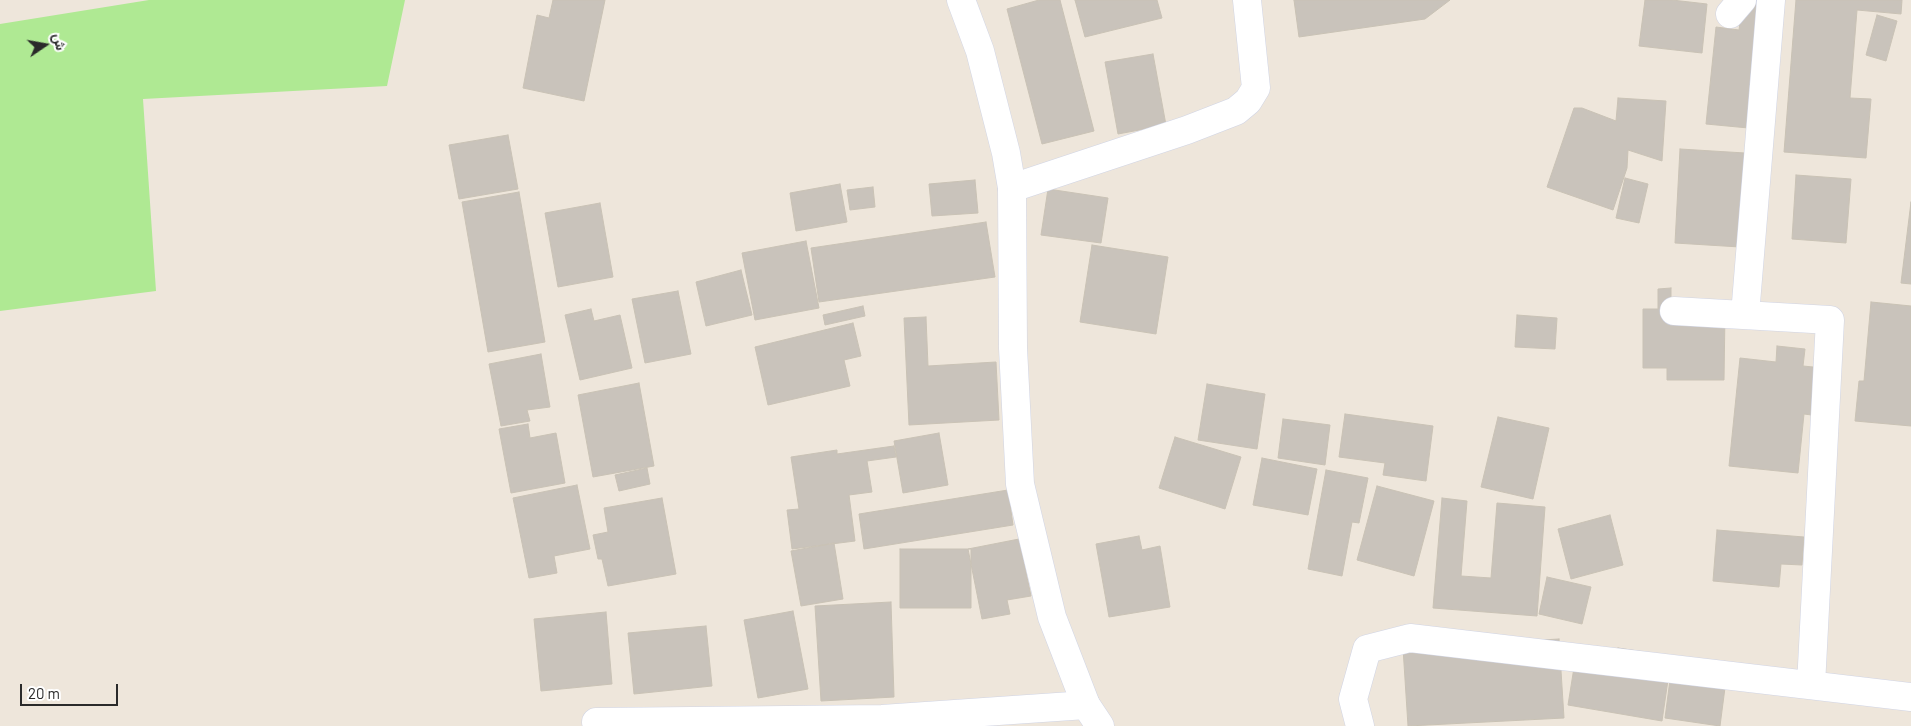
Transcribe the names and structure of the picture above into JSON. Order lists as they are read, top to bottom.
{
  "scale_bar": "20 m",
  "north": "right"
}
